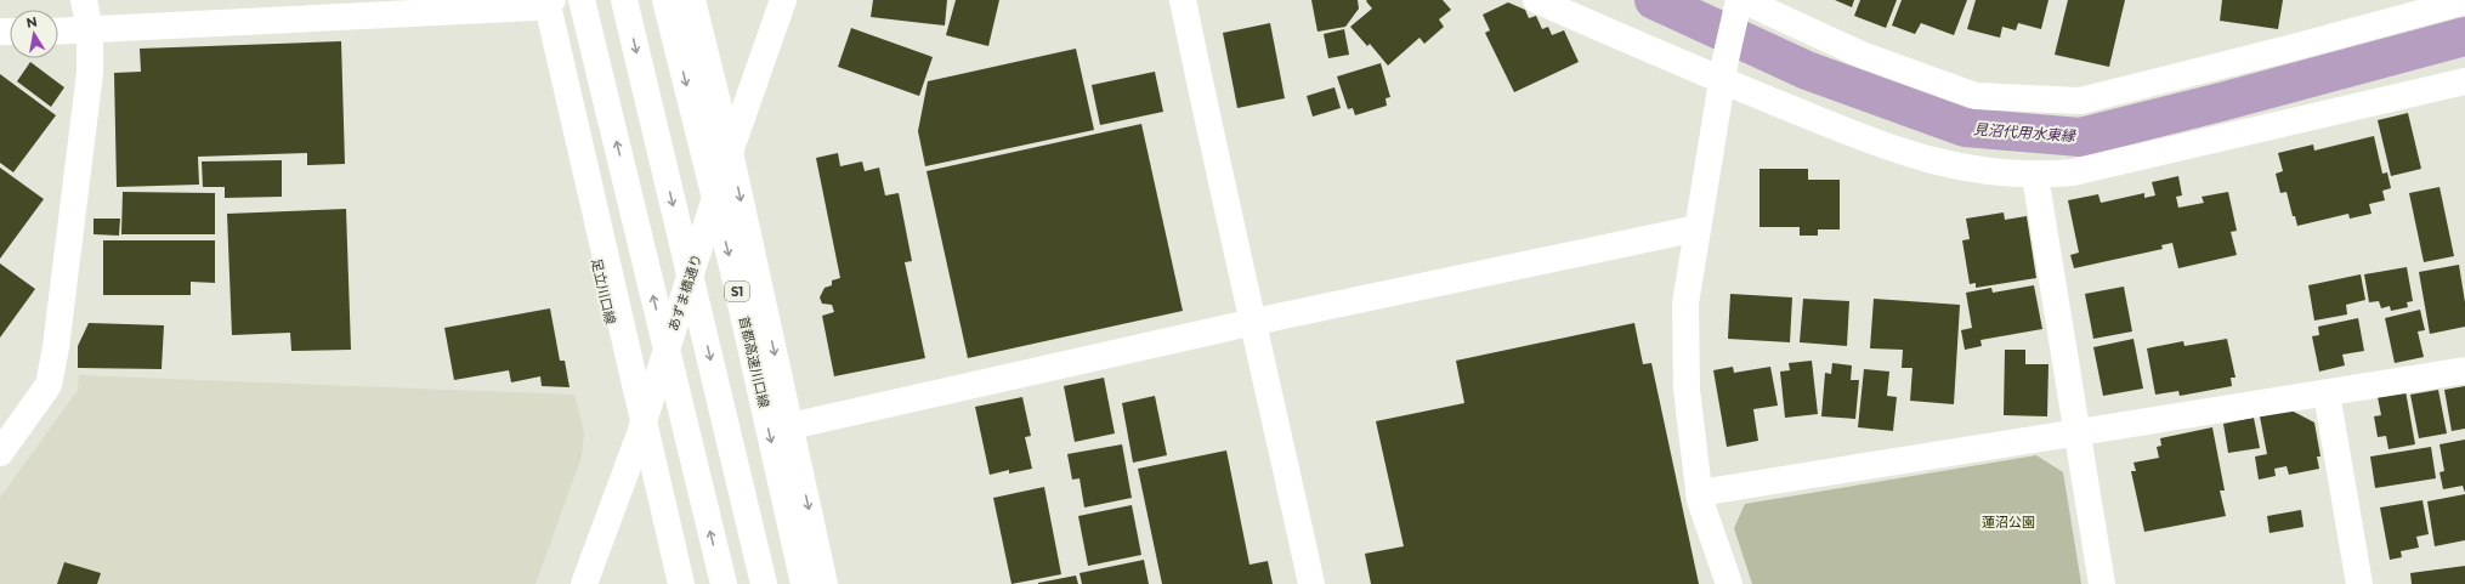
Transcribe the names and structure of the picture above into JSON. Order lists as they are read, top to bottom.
{
  "streets": {
    "main road": [
      "足立川口線",
      "S1",
      "あずま橋通り",
      "首都高速川口線"
    ]
  },
  "crossings": [
    ["足立川口線", "あずま橋通り"]
  ],
  "water": ["見沼代用水東縁"],
  "parks": ["蓮沼公園"],
  "north": "top"
}
